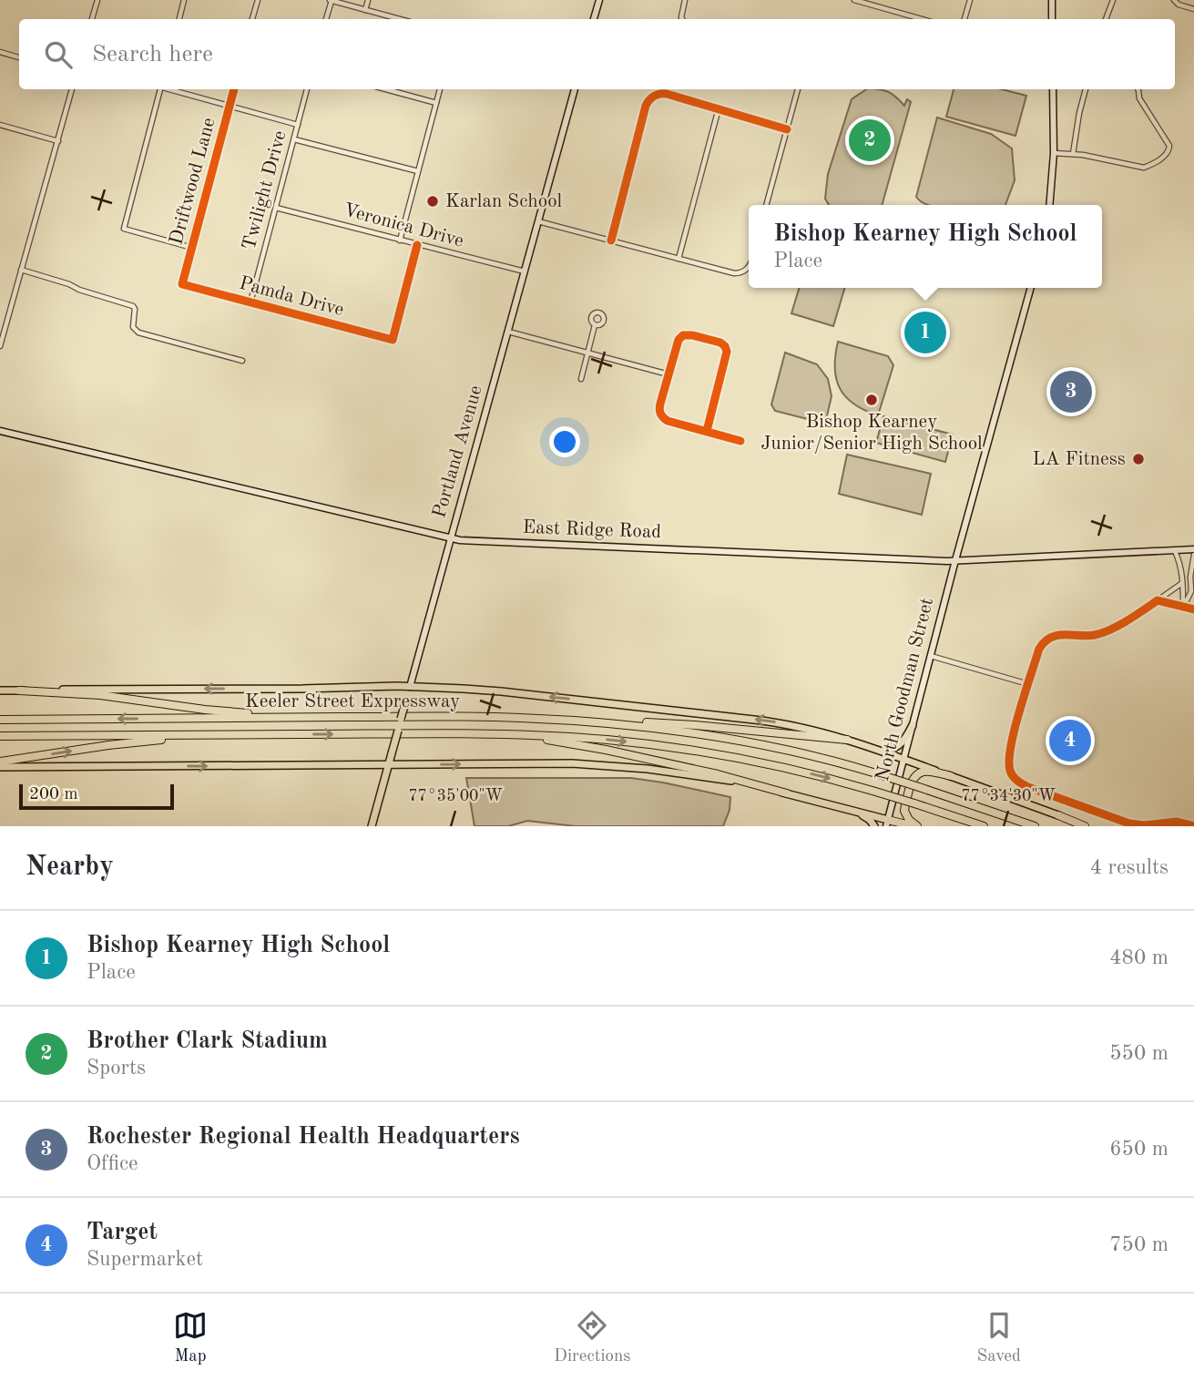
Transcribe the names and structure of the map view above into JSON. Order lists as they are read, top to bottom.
{
  "streets": {
    "highway": ["Keeler Street Expressway"],
    "main road": ["Portland Avenue", "East Ridge Road", "North Goodman Street"],
    "street": [
      "Driftwood Lane",
      "Twilight Drive",
      "Veronica Drive",
      "Pamda Drive"
    ]
  },
  "crossings": [
    ["Driftwood Lane", "Pamda Drive"],
    ["Twilight Drive", "Veronica Drive"],
    ["Twilight Drive", "Pamda Drive"],
    ["Veronica Drive", "Pamda Drive"],
    ["Veronica Drive", "Portland Avenue"],
    ["Portland Avenue", "East Ridge Road"],
    ["East Ridge Road", "North Goodman Street"]
  ],
  "places": ["Karlan School", "Bishop Kearney Junior/Senior High School", "LA Fitness"],
  "scale_bar": "200 m",
  "page": {
    "search": "Search here",
    "pins": [
      "2",
      "1",
      "3",
      "4"
    ],
    "popup": ["Bishop Kearney High School", "Place"],
    "scale": "200 m",
    "heading": ["Nearby", "4 results"],
    "list": [
      {
        "mark": "1",
        "name": "Bishop Kearney High School",
        "note": "Place",
        "value": "480 m"
      },
      {
        "mark": "2",
        "name": "Brother Clark Stadium",
        "note": "Sports",
        "value": "550 m"
      },
      {
        "mark": "3",
        "name": "Rochester Regional Health Headquarters",
        "note": "Office",
        "value": "650 m"
      },
      {
        "mark": "4",
        "name": "Target",
        "note": "Supermarket",
        "value": "750 m"
      }
    ],
    "nav": ["Map", "Directions", "Saved"]
  },
  "coordinates": ["77°35'00\"W", "77°34'30\"W"]
}
